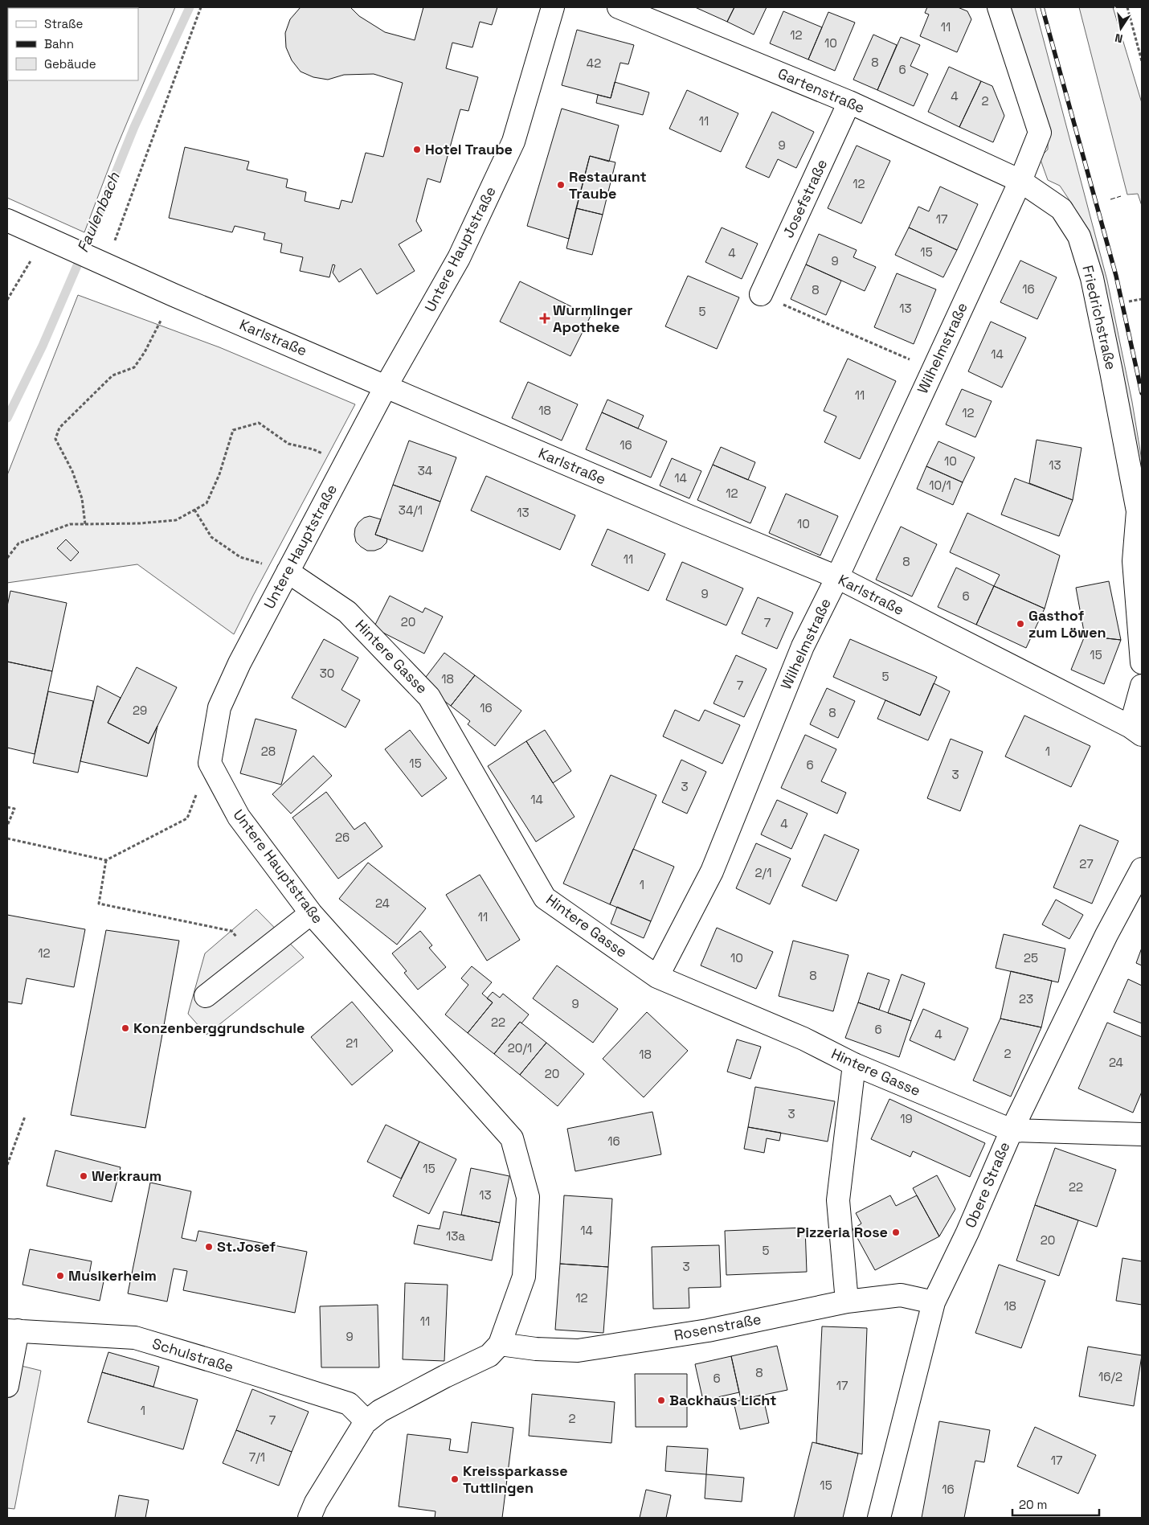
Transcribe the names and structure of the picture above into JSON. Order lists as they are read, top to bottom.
{
  "streets": {
    "street": [
      "Gartenstraße",
      "Josefstraße",
      "Untere Hauptstraße",
      "Friedrichstraße",
      "Karlstraße",
      "Wilhelmstraße",
      "Hintere Gasse",
      "Obere Straße",
      "Rosenstraße",
      "Schulstraße"
    ]
  },
  "crossings": [
    ["Gartenstraße", "Josefstraße"],
    ["Gartenstraße", "Friedrichstraße"],
    ["Gartenstraße", "Wilhelmstraße"],
    ["Untere Hauptstraße", "Karlstraße"],
    ["Untere Hauptstraße", "Hintere Gasse"],
    ["Untere Hauptstraße", "Rosenstraße"],
    ["Untere Hauptstraße", "Schulstraße"],
    ["Friedrichstraße", "Wilhelmstraße"],
    ["Karlstraße", "Wilhelmstraße"],
    ["Wilhelmstraße", "Hintere Gasse"],
    ["Hintere Gasse", "Obere Straße"],
    ["Obere Straße", "Rosenstraße"]
  ],
  "water": ["Faulenbach"],
  "places": {
    "other": [
      "Hotel Traube",
      "Restaurant Traube",
      "Gasthof zum Löwen",
      "Konzenberggrundschule",
      "Werkraum",
      "Pizzeria Rose",
      "St.Josef",
      "Musikerheim",
      "Backhaus Licht",
      "Kreissparkasse Tuttlingen"
    ],
    "health": ["Wurmlinger Apotheke"]
  },
  "house_numbers": [
    "11",
    "12",
    "10",
    "8",
    "42",
    "6",
    "4",
    "2",
    "11",
    "9",
    "12",
    "17",
    "15",
    "4",
    "9",
    "16",
    "8",
    "13",
    "5",
    "14",
    "11",
    "18",
    "12",
    "16",
    "10",
    "13",
    "34",
    "14",
    "10/1",
    "12",
    "34/1",
    "13",
    "10",
    "11",
    "8",
    "9",
    "6",
    "20",
    "7",
    "15",
    "30",
    "5",
    "18",
    "7",
    "16",
    "29",
    "8",
    "28",
    "1",
    "15",
    "6",
    "3",
    "3",
    "14",
    "4",
    "26",
    "27",
    "2/1",
    "1",
    "24",
    "11",
    "12",
    "10",
    "25",
    "8",
    "23",
    "9",
    "22",
    "6",
    "4",
    "21",
    "20/1",
    "2",
    "18",
    "24",
    "20",
    "3",
    "19",
    "16",
    "15",
    "22",
    "13",
    "14",
    "13a",
    "20",
    "5",
    "3",
    "12",
    "18",
    "11",
    "9",
    "8",
    "16/2",
    "6",
    "17",
    "1",
    "2",
    "7",
    "7/1",
    "17",
    "15",
    "16"
  ],
  "legend": ["Straße", "Bahn", "Gebäude"],
  "scale_bar": "20 m",
  "north": "bottom"
}
